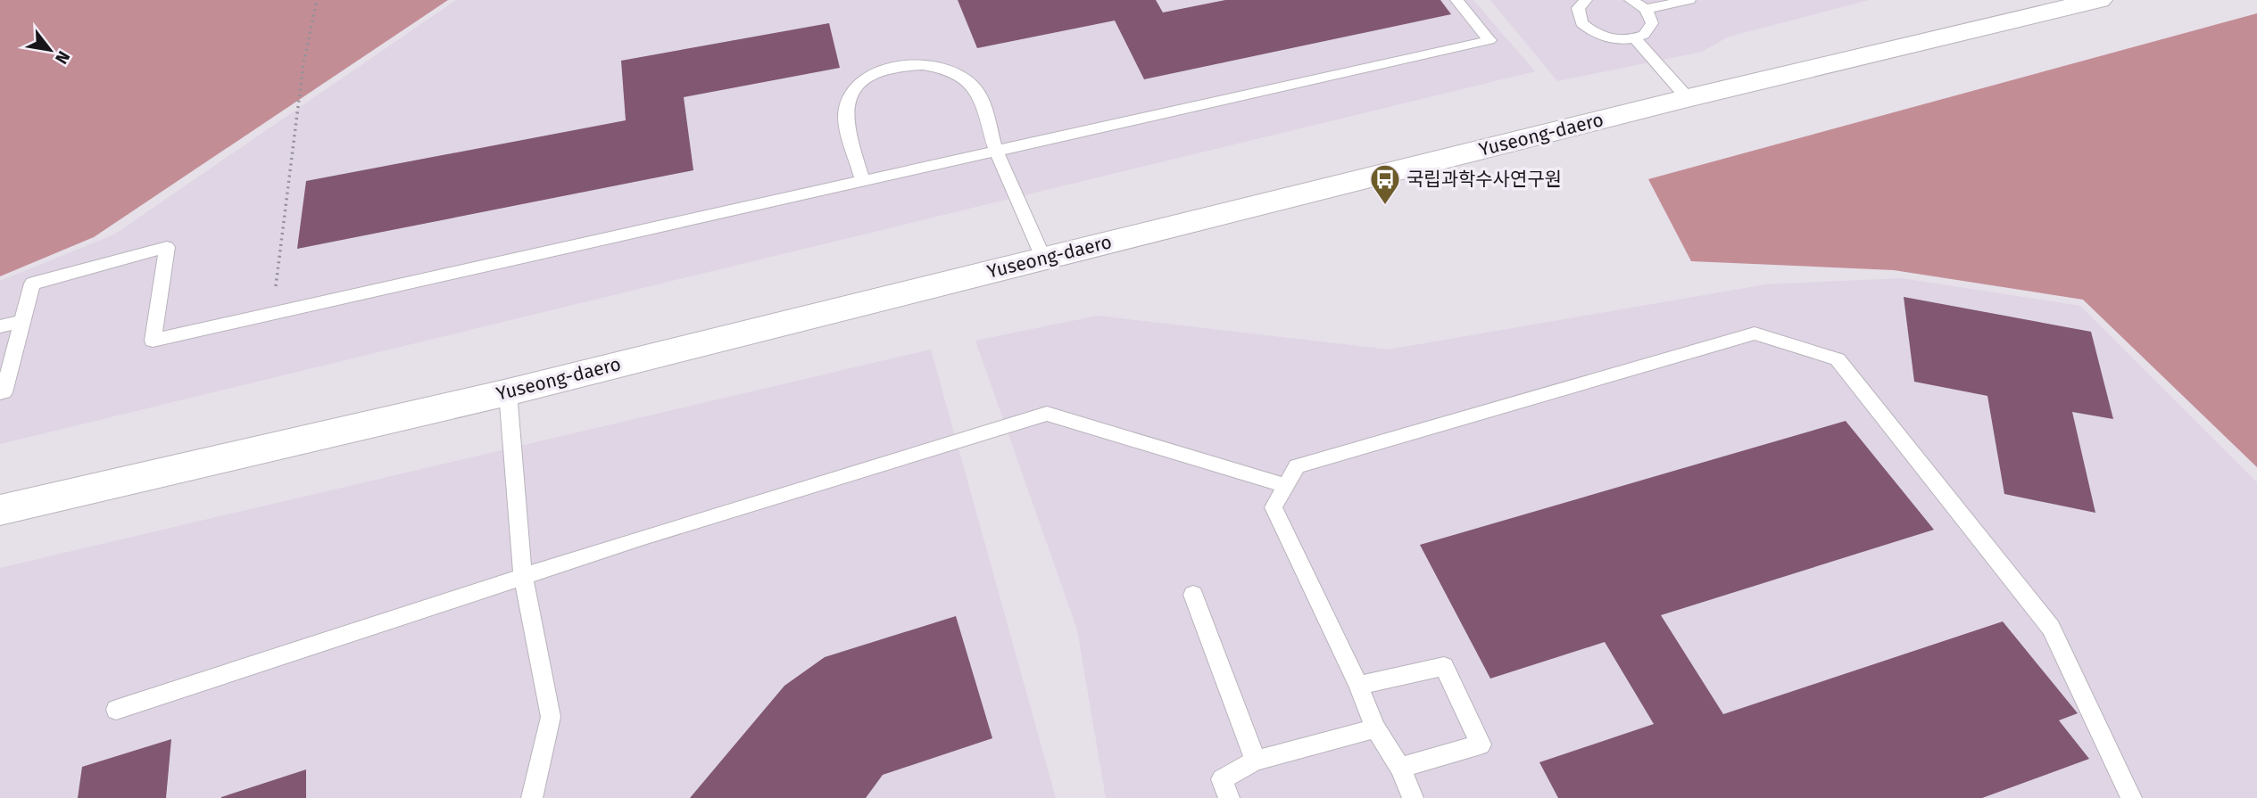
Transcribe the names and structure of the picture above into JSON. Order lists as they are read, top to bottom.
{
  "streets": {
    "main road": ["Yuseong-daero"]
  },
  "places": {
    "bus stop": ["국립과학수사연구원"]
  },
  "north": "bottom right"
}
